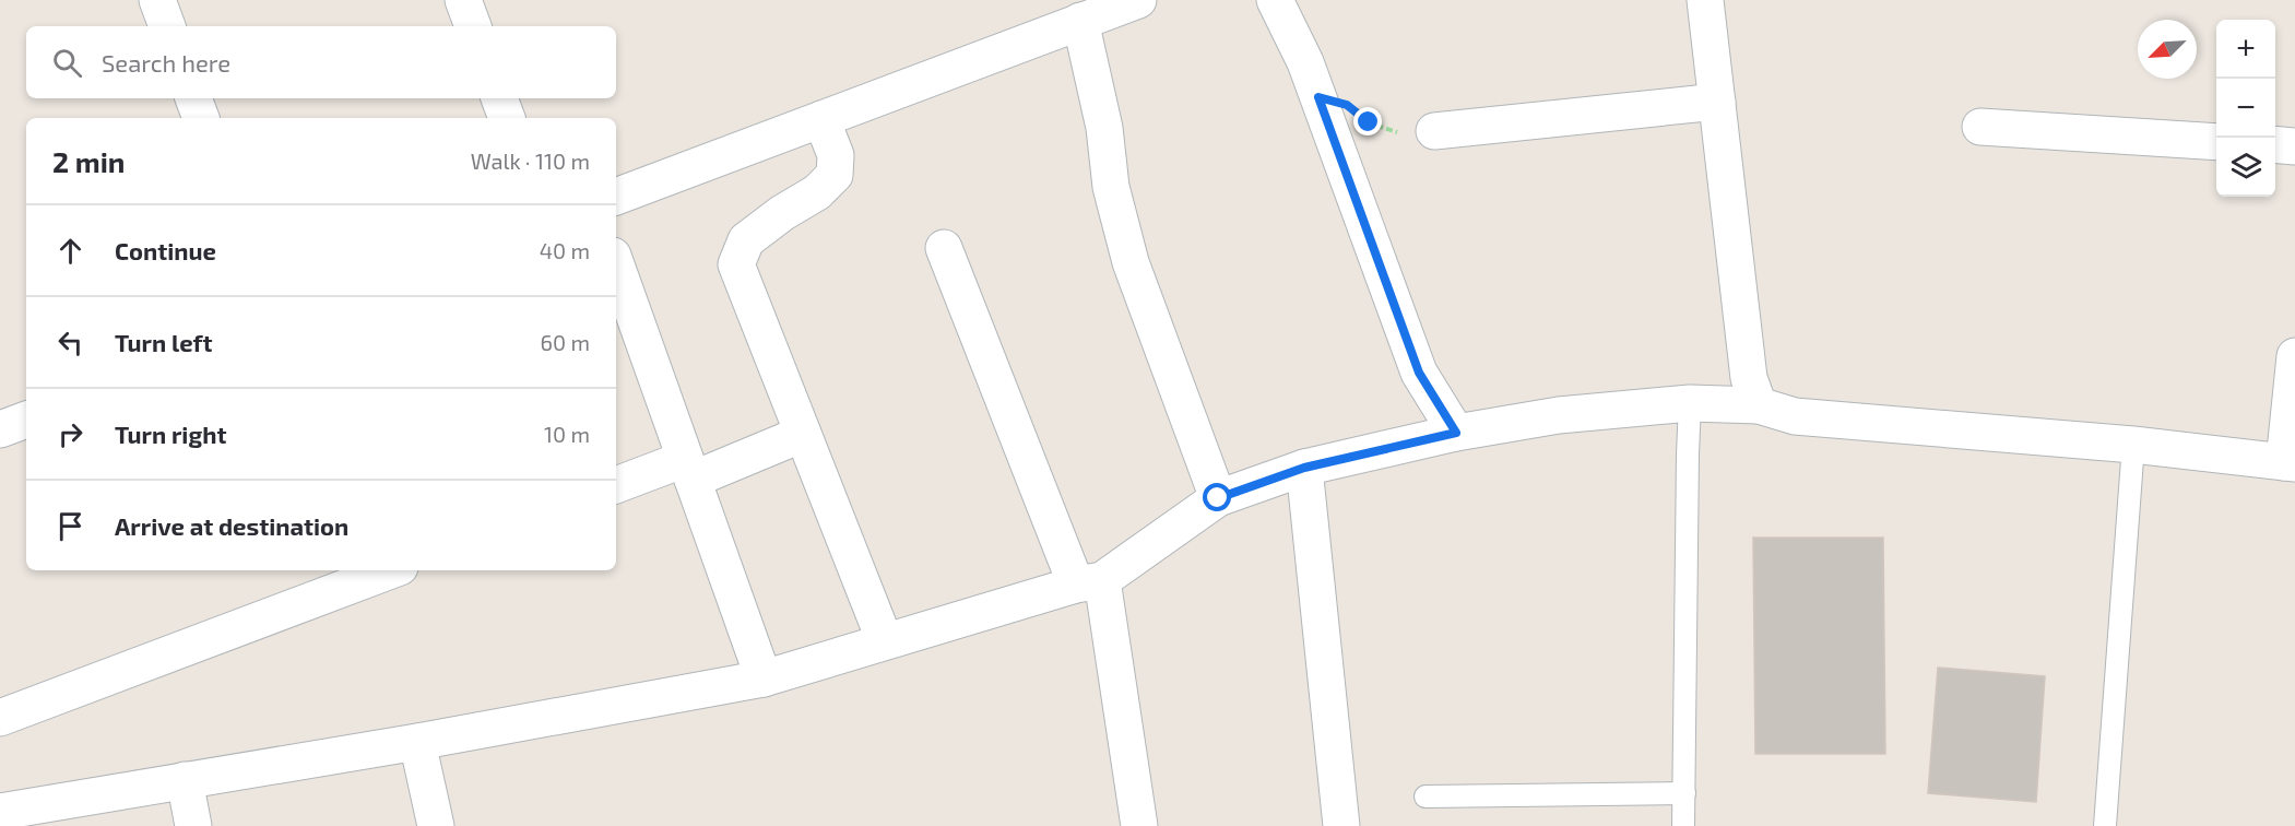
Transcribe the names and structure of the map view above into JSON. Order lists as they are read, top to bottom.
{
  "north": "bottom left",
  "page": {
    "map_buttons": ["+", "−"],
    "search": "Search here",
    "heading": ["2 min", "Walk · 110 m"],
    "list": [
      ["Continue", "40 m"],
      ["Turn left", "60 m"],
      ["Turn right", "10 m"],
      "Arrive at destination"
    ]
  }
}
